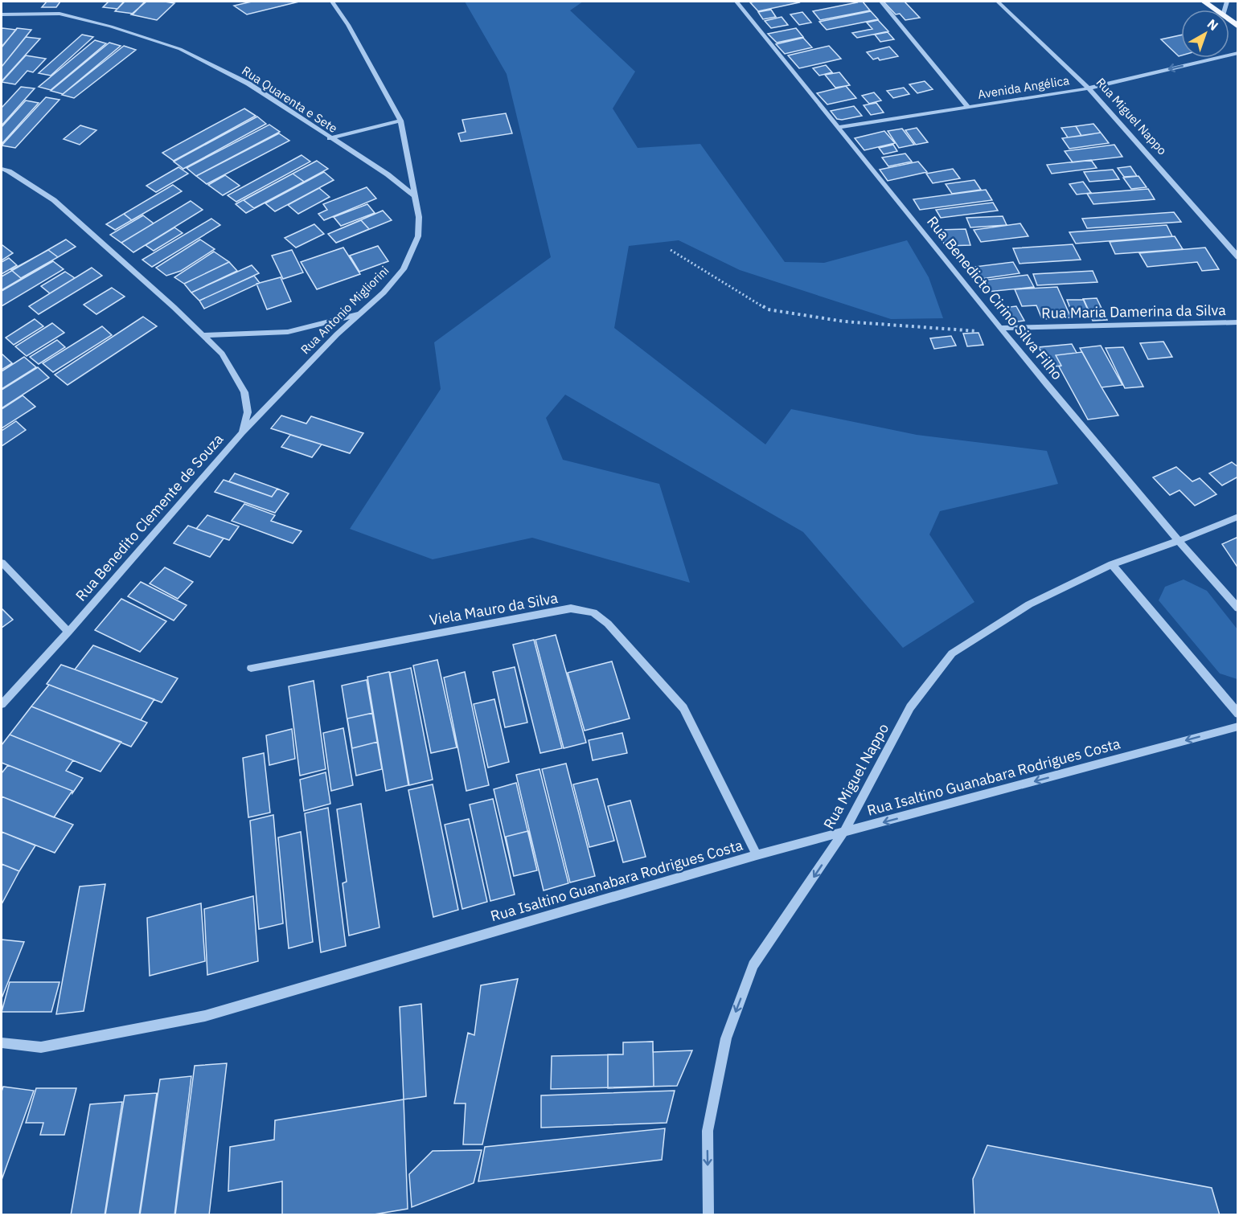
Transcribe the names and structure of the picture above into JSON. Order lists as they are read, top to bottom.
{
  "streets": {
    "street": [
      "Avenida Angélica",
      "Rua Quarenta e Sete",
      "Rua Miguel Nappo",
      "Rua Benedicto Cirino Silva Filho",
      "Rua Antonio Migliorini",
      "Rua Maria Damerina da Silva",
      "Rua Benedito Clemente de Souza",
      "Viela Mauro da Silva",
      "Rua Isaltino Guanabara Rodrigues Costa"
    ]
  },
  "crossings": [
    ["Avenida Angélica", "Rua Miguel Nappo"],
    ["Avenida Angélica", "Rua Benedicto Cirino Silva Filho"],
    ["Rua Quarenta e Sete", "Rua Antonio Migliorini"],
    ["Rua Miguel Nappo", "Rua Benedicto Cirino Silva Filho"],
    ["Rua Miguel Nappo", "Rua Isaltino Guanabara Rodrigues Costa"],
    ["Rua Benedicto Cirino Silva Filho", "Rua Maria Damerina da Silva"],
    ["Rua Antonio Migliorini", "Rua Benedito Clemente de Souza"],
    ["Viela Mauro da Silva", "Rua Isaltino Guanabara Rodrigues Costa"]
  ],
  "one_way": ["Avenida Angélica"],
  "north": "top right"
}
